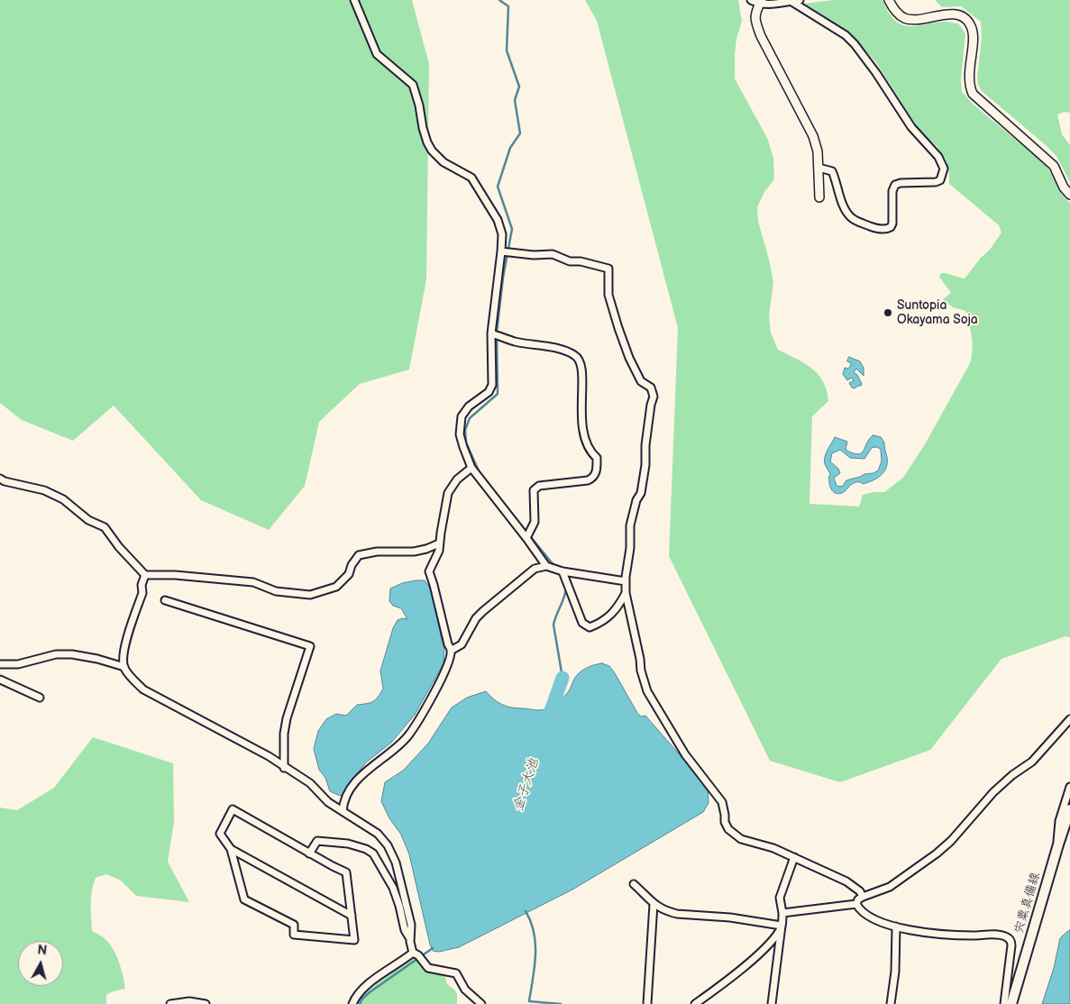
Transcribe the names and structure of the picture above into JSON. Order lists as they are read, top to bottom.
{
  "streets": {
    "main road": ["宍粟真備線"]
  },
  "water": ["金子大池"],
  "places": ["Suntopia Okayama Soja"],
  "north": "top"
}
